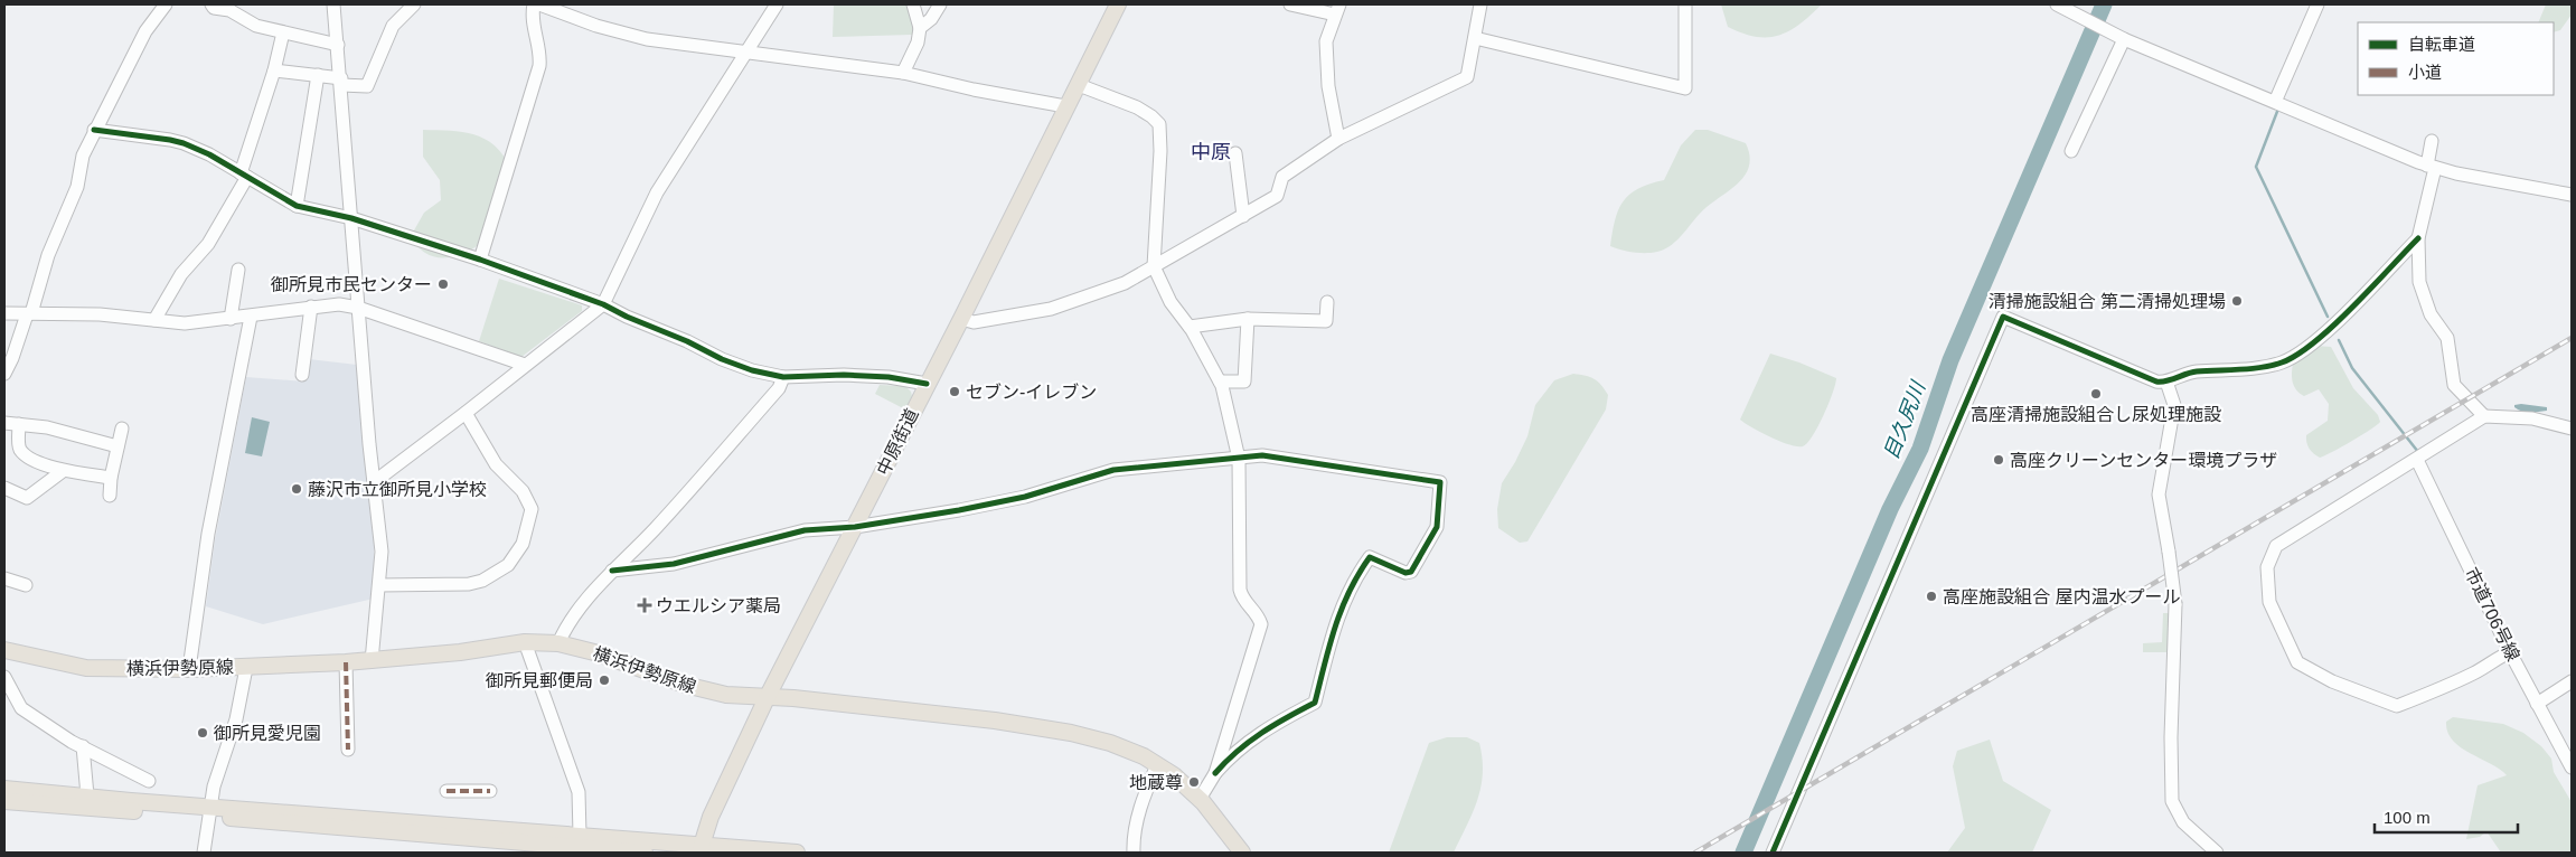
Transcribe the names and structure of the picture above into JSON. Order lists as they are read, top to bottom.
{
  "streets": {
    "main road": ["中原街道", "横浜伊勢原線"],
    "street": ["市道706号線"]
  },
  "crossings": [
    ["中原街道", "横浜伊勢原線"]
  ],
  "districts": ["中原"],
  "water": ["目久尻川"],
  "places": {
    "other": [
      "御所見市民センター",
      "清掃施設組合 第二清掃処理場",
      "セブン-イレブン",
      "高座清掃施設組合し尿処理施設",
      "高座クリーンセンター環境プラザ",
      "藤沢市立御所見小学校",
      "高座施設組合 屋内温水プール",
      "御所見郵便局",
      "御所見愛児園",
      "地蔵尊"
    ],
    "health": ["ウエルシア薬局"]
  },
  "legend": ["自転車道", "小道"],
  "scale_bar": "100 m"
}
